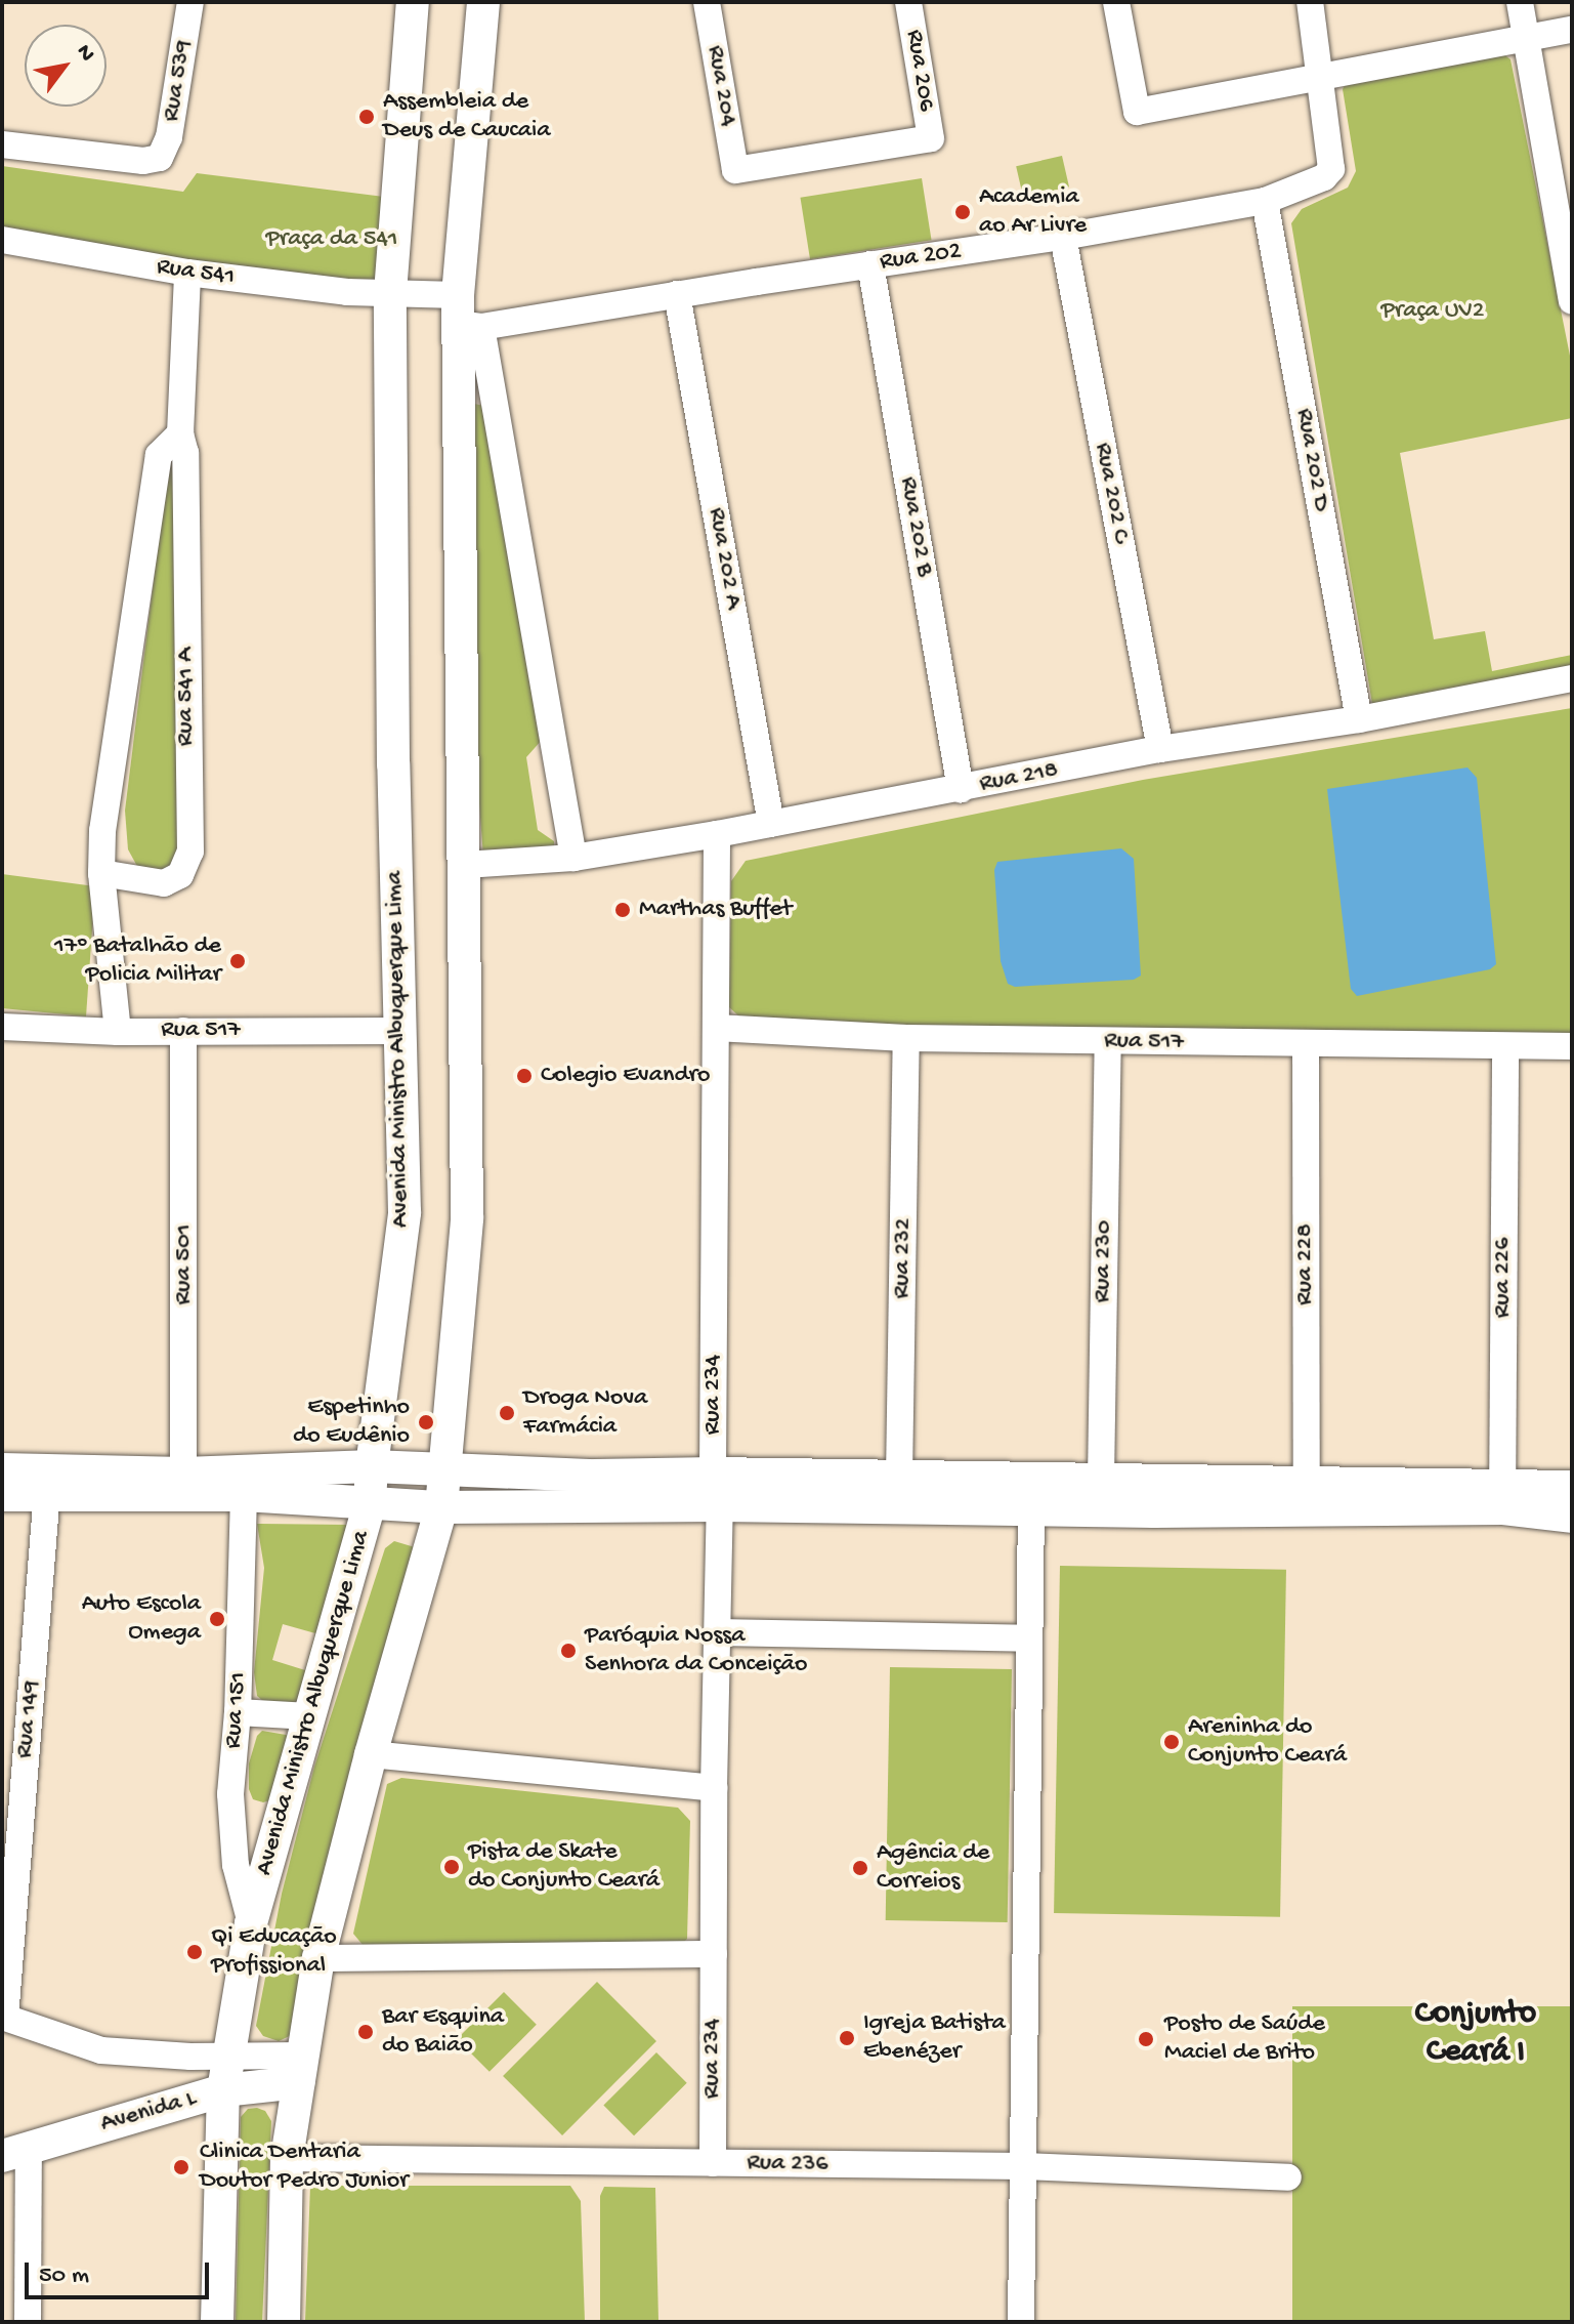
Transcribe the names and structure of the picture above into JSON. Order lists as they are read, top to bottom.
{
  "streets": {
    "street": [
      "Rua 206",
      "Rua 539",
      "Rua 204",
      "Rua 202",
      "Rua 541",
      "Rua 202 D",
      "Rua 202 C",
      "Rua 202 B",
      "Rua 202 A",
      "Rua 541 A",
      "Rua 218",
      "Rua 517",
      "Avenida Ministro Albuquerque Lima",
      "Rua 232",
      "Rua 230",
      "Rua 501",
      "Rua 228",
      "Rua 226",
      "Rua 234",
      "Rua 151",
      "Rua 149",
      "Avenida L",
      "Rua 236"
    ]
  },
  "crossings": [
    ["Rua 206", "Rua 204"],
    ["Rua 202", "Rua 541"],
    ["Rua 202", "Rua 202 D"],
    ["Rua 202", "Rua 202 C"],
    ["Rua 202", "Rua 202 B"],
    ["Rua 202", "Rua 202 A"],
    ["Rua 541", "Rua 541 A"],
    ["Rua 541", "Avenida Ministro Albuquerque Lima"],
    ["Rua 202 D", "Rua 218"],
    ["Rua 202 C", "Rua 218"],
    ["Rua 202 B", "Rua 218"],
    ["Rua 202 A", "Rua 218"],
    ["Rua 218", "Rua 234"],
    ["Rua 517", "Avenida Ministro Albuquerque Lima"],
    ["Rua 517", "Rua 232"],
    ["Rua 517", "Rua 230"],
    ["Rua 517", "Rua 501"],
    ["Rua 517", "Rua 228"],
    ["Rua 517", "Rua 226"],
    ["Rua 517", "Rua 234"],
    ["Avenida Ministro Albuquerque Lima", "Rua 151"],
    ["Avenida Ministro Albuquerque Lima", "Avenida L"],
    ["Rua 234", "Rua 236"]
  ],
  "districts": ["Conjunto Ceará I"],
  "parks": ["Praça da 541", "Praça UV2"],
  "places": [
    "Assembleia de Deus de Caucaia",
    "Academia ao Ar Livre",
    "Marthas Buffet",
    "17º Batalhão de Policia Militar",
    "Colegio Evandro",
    "Droga Nova Farmácia",
    "Espetinho do Eudênio",
    "Auto Escola Omega",
    "Paróquia Nossa Senhora da Conceição",
    "Areninha do Conjunto Ceará",
    "Pista de Skate do Conjunto Ceará",
    "Agência de Correios",
    "Qi Educação Profissional",
    "Bar Esquina do Baião",
    "Igreja Batista Ebenézer",
    "Posto de Saúde Maciel de Brito",
    "Clinica Dentaria Doutor Pedro Junior"
  ],
  "scale_bar": "50 m",
  "north": "top right"
}
